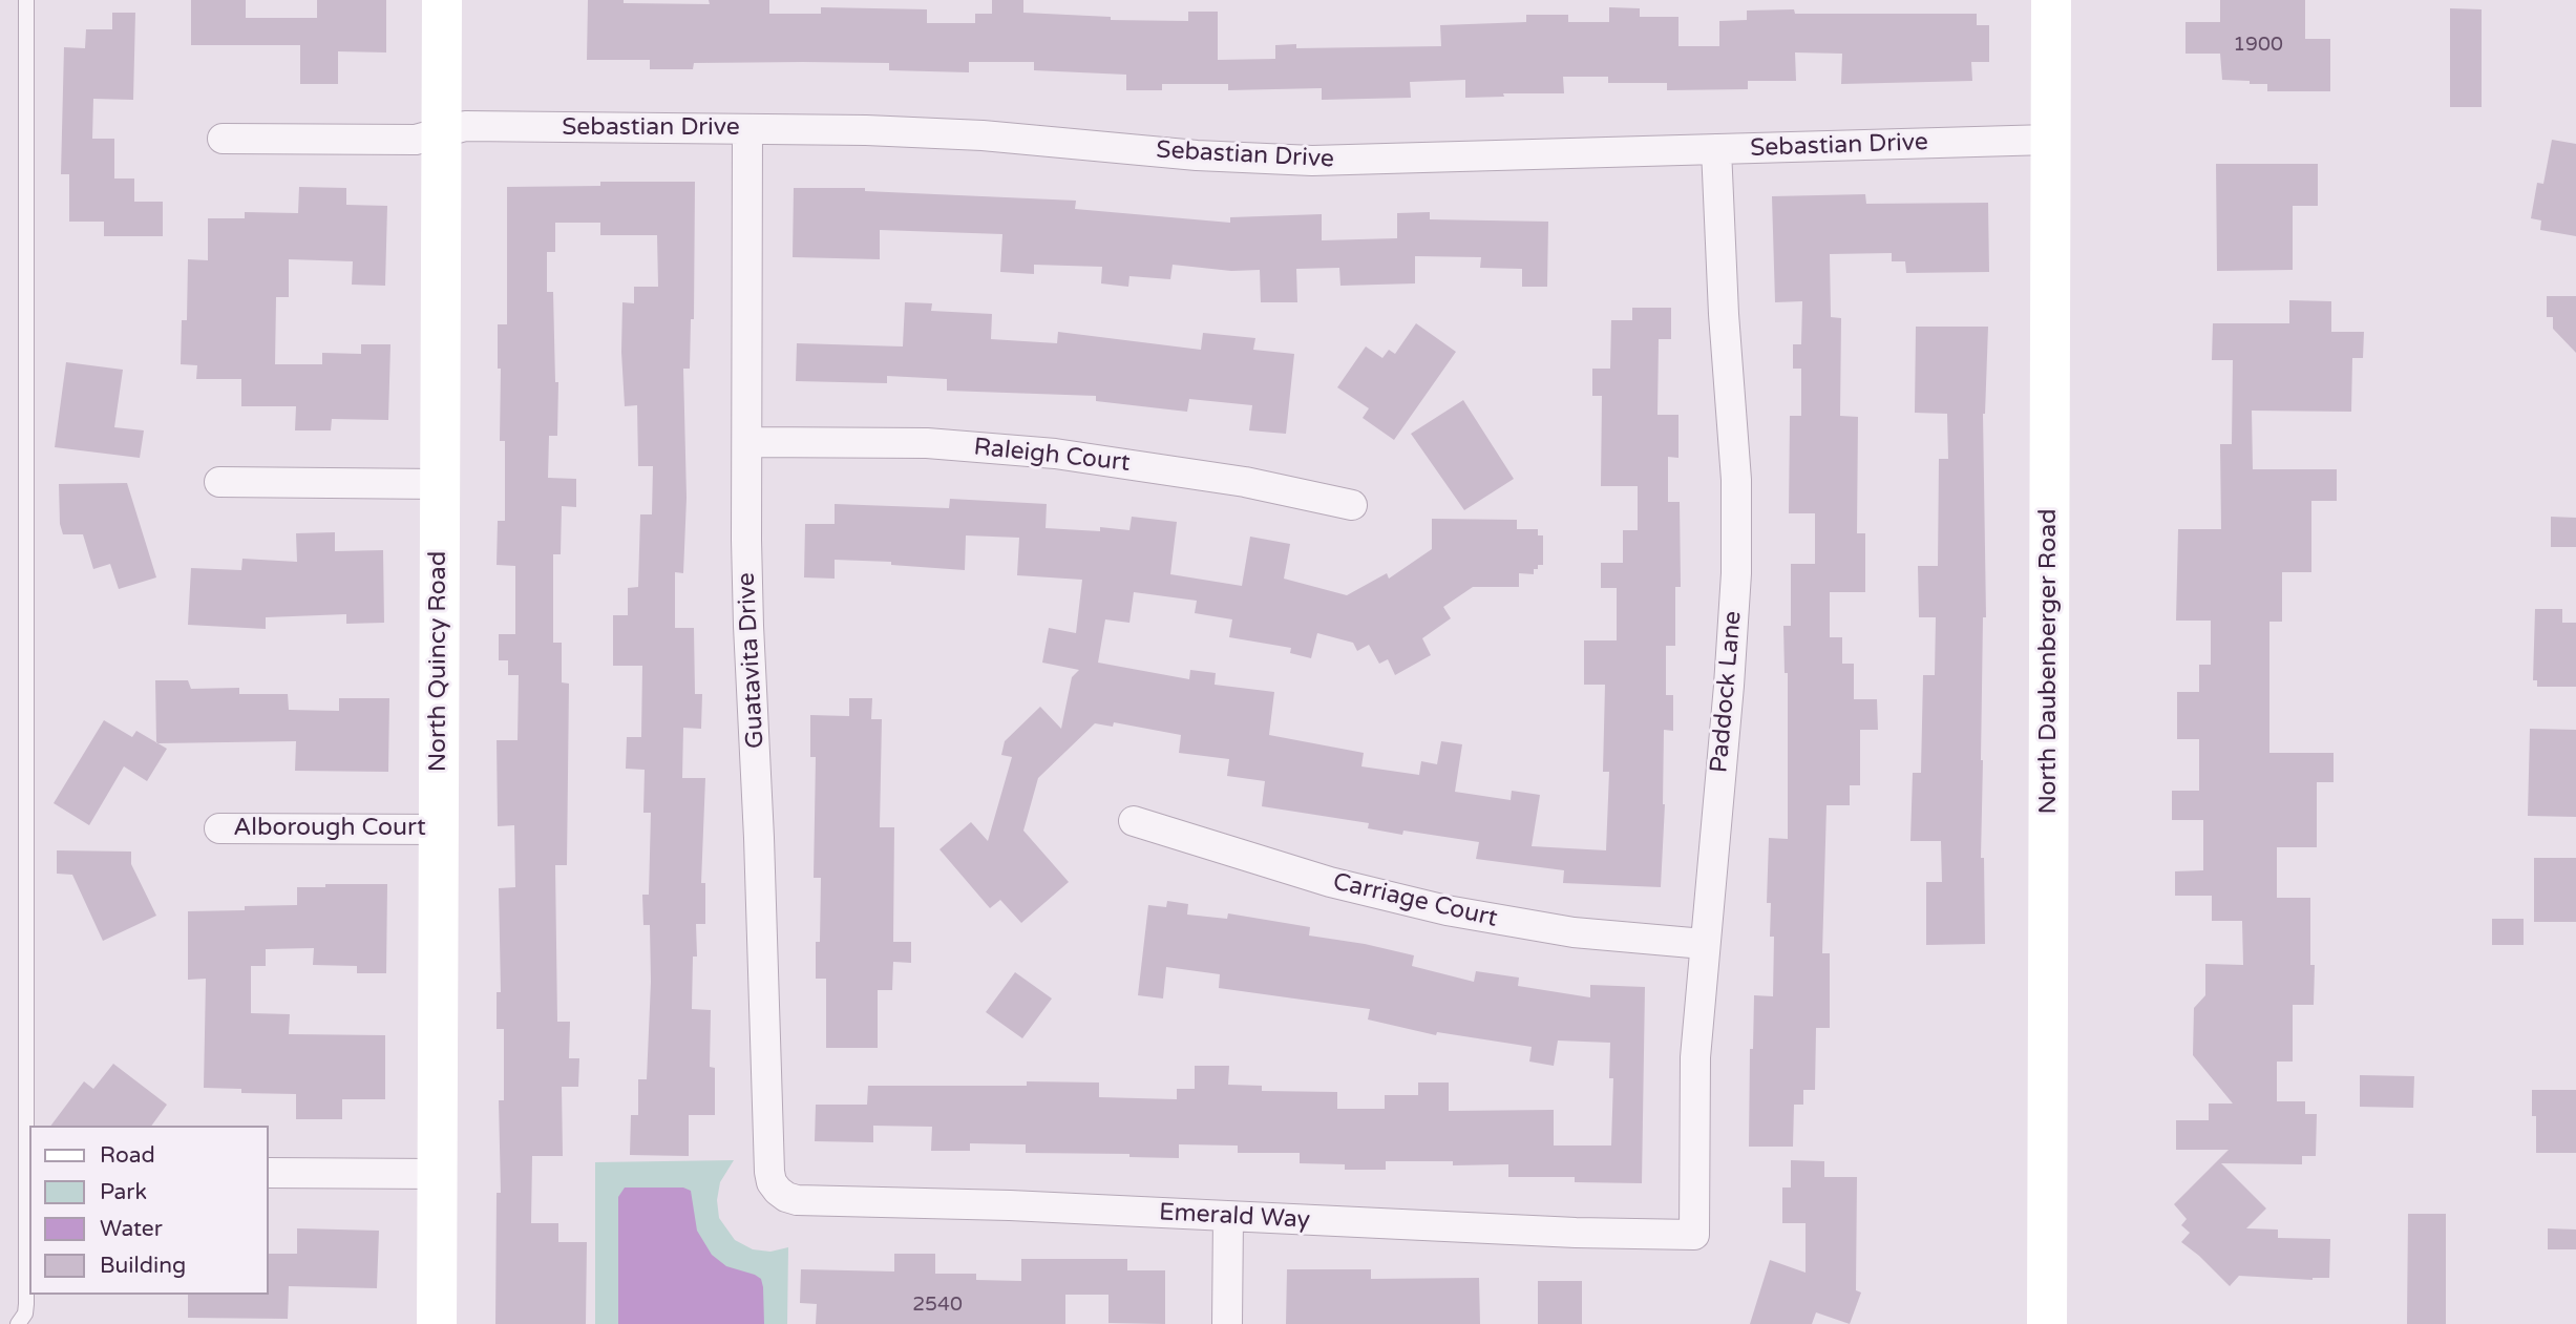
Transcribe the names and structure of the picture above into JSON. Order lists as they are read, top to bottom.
{
  "streets": {
    "street": [
      "Sebastian Drive",
      "Raleigh Court",
      "Guatavita Drive",
      "North Quincy Road",
      "North Daubenberger Road",
      "Paddock Lane",
      "Alborough Court",
      "Carriage Court",
      "Emerald Way"
    ]
  },
  "crossings": [
    ["Sebastian Drive", "Guatavita Drive"],
    ["Sebastian Drive", "North Quincy Road"],
    ["Sebastian Drive", "North Daubenberger Road"],
    ["Sebastian Drive", "Paddock Lane"],
    ["Raleigh Court", "Guatavita Drive"],
    ["Guatavita Drive", "Emerald Way"],
    ["North Quincy Road", "Alborough Court"],
    ["Paddock Lane", "Carriage Court"],
    ["Paddock Lane", "Emerald Way"]
  ],
  "house_numbers": ["1900", "2540"],
  "legend": [
    "Road",
    "Park",
    "Water",
    "Building"
  ]
}
